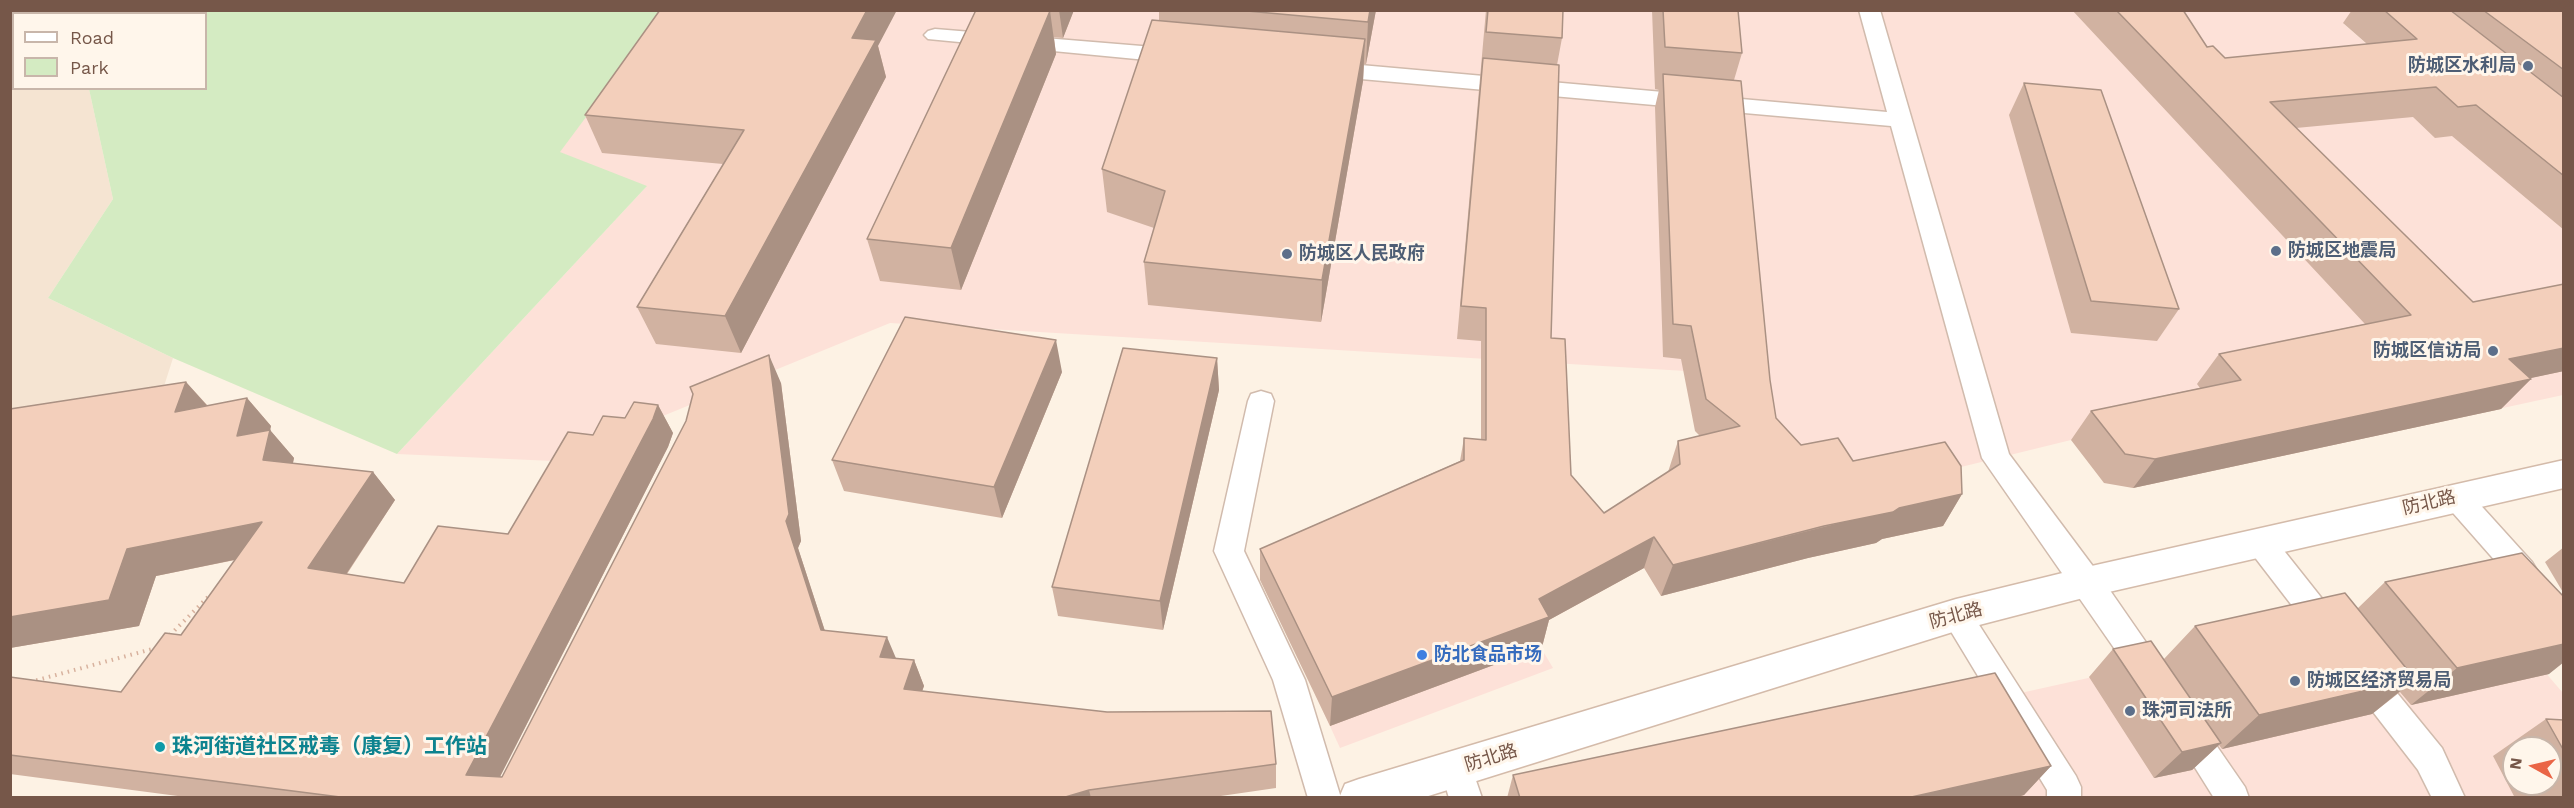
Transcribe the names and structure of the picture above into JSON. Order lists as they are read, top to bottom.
{
  "streets": {
    "street": ["防北路"]
  },
  "places": [
    "防城区水利局",
    "防城区地震局",
    "防城区人民政府",
    "防城区信访局",
    "防北食品市场",
    "防城区经济贸易局",
    "珠河司法所",
    "珠河街道社区戒毒（康复）工作站"
  ],
  "legend": ["Road", "Park"],
  "north": "left"
}
